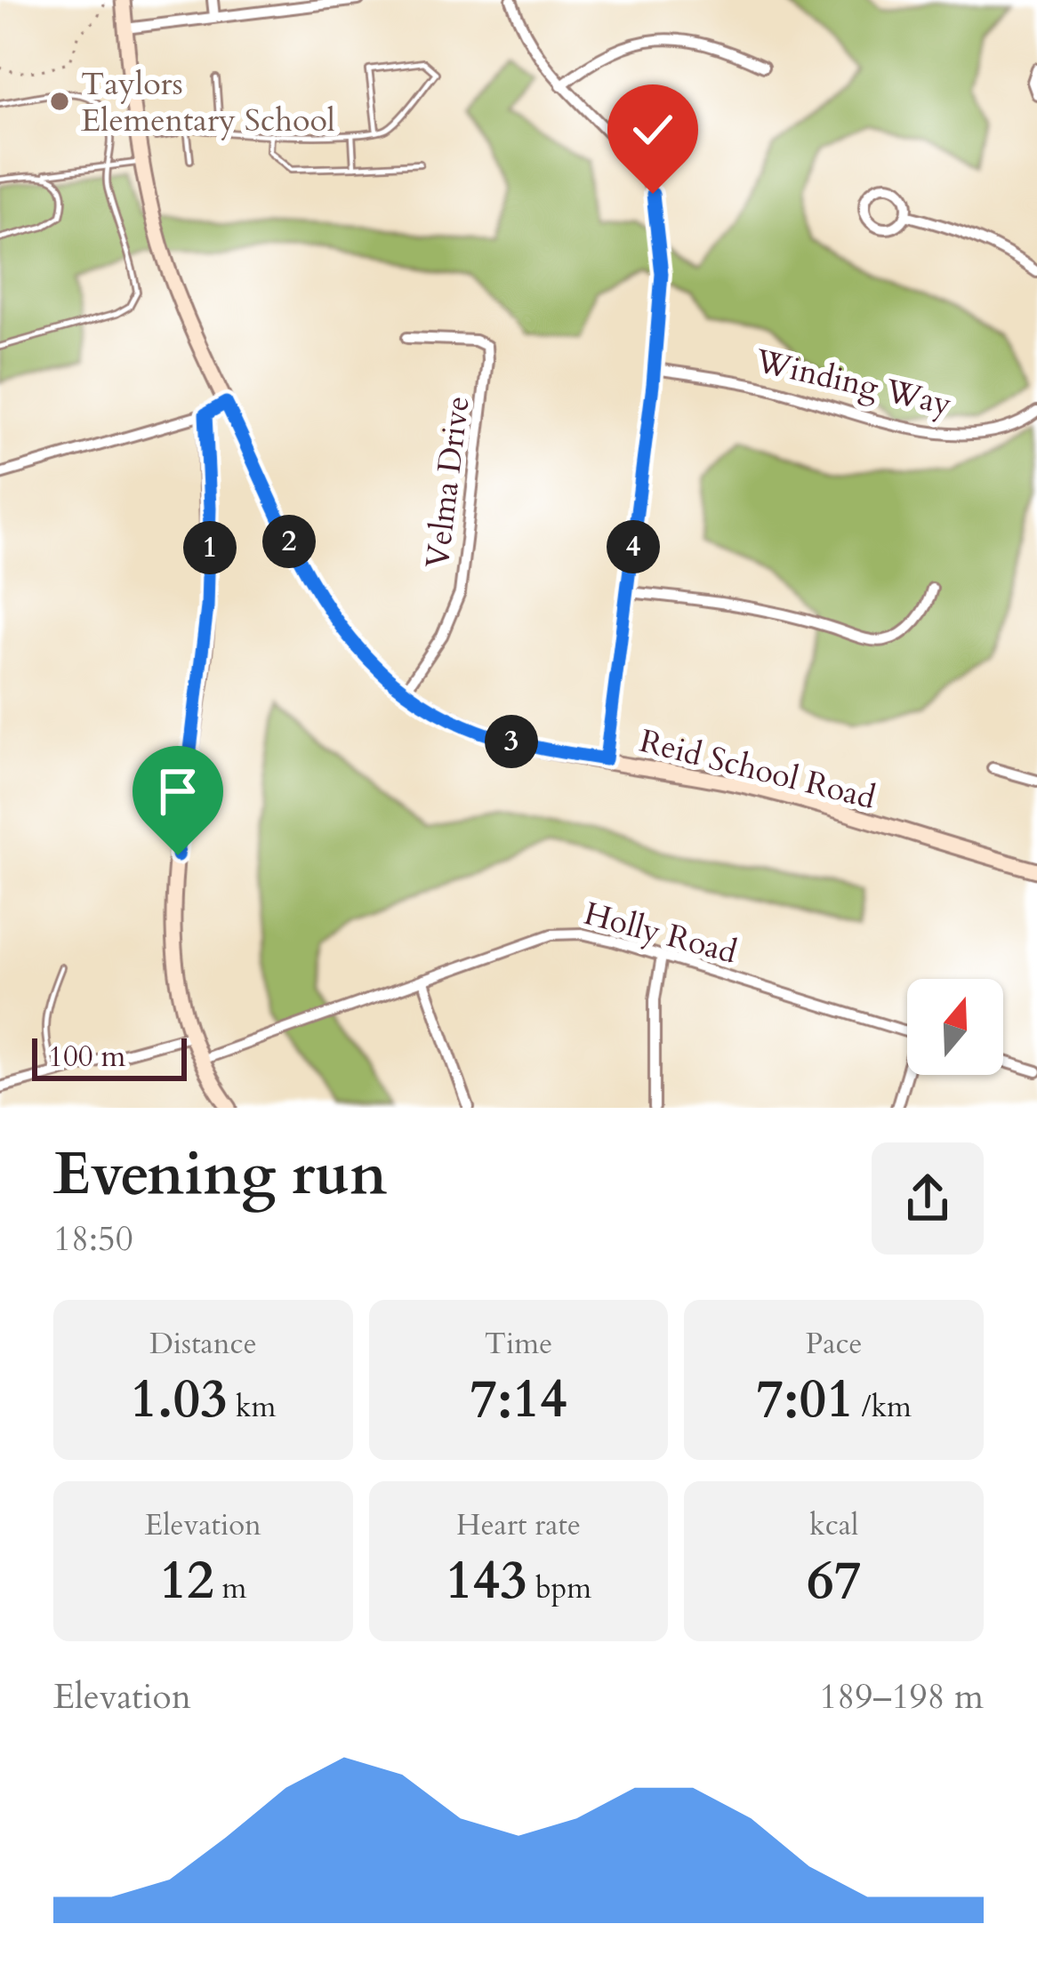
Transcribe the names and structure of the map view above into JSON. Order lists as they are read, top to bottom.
{
  "streets": {
    "street": [
      "Winding Way",
      "Velma Drive",
      "Reid School Road",
      "Holly Road"
    ]
  },
  "crossings": [
    ["Velma Drive", "Reid School Road"]
  ],
  "places": ["Taylors Elementary School"],
  "scale_bar": "100 m",
  "north": "top",
  "page": {
    "pins": [
      "2",
      "4",
      "1",
      "3"
    ],
    "scale": "100 m",
    "heading": ["Evening run", "18:50"],
    "stats": [
      ["Distance", "1.03 km"],
      ["Time", "7:14"],
      ["Pace", "7:01 /km"],
      ["Elevation", "12 m"],
      ["Heart rate", "143 bpm"],
      ["kcal", "67"]
    ],
    "chart": ["Elevation", "189–198 m"]
  }
}
